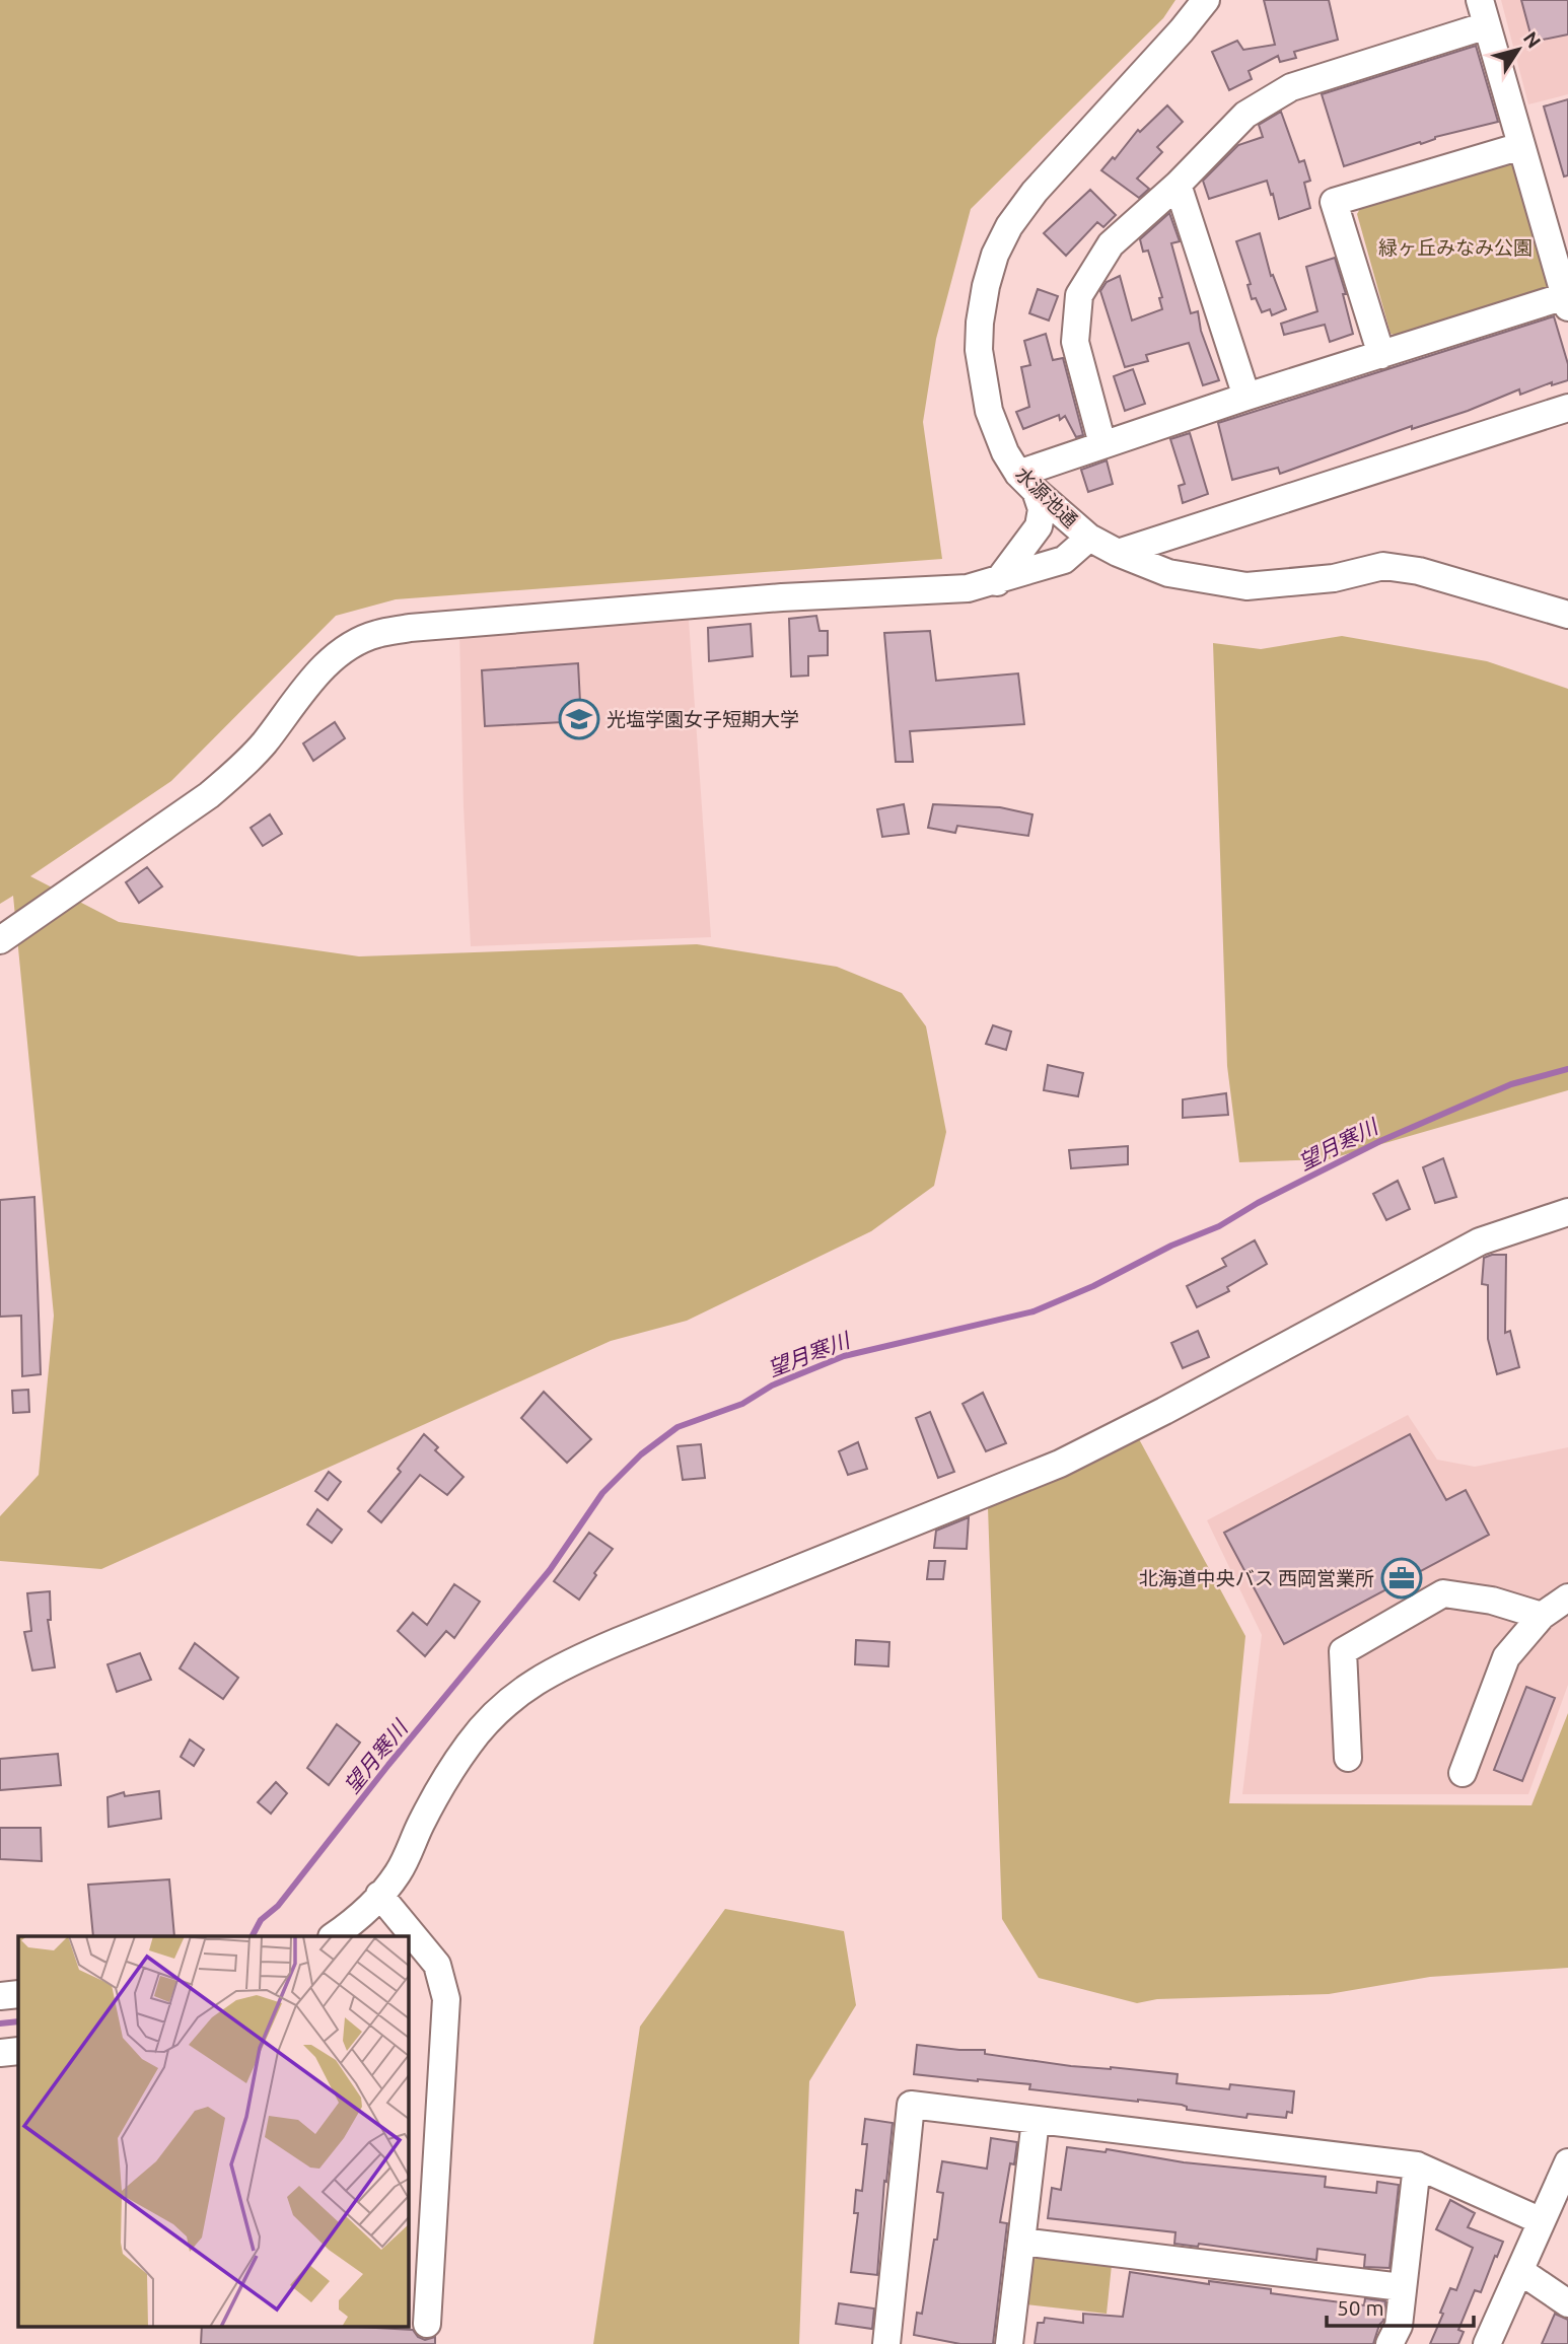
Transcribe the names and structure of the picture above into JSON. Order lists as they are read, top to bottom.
{
  "streets": {
    "street": ["水源池通"]
  },
  "water": ["望月寒川"],
  "parks": ["緑ヶ丘みなみ公園"],
  "places": {
    "school or university": ["光塩学園女子短期大学"],
    "office": ["北海道中央バス 西岡営業所"]
  },
  "scale_bar": "50 m",
  "north": "top right"
}
